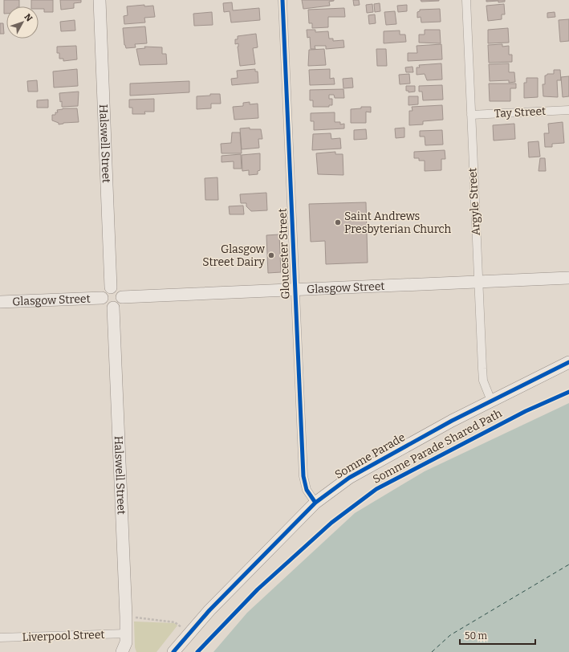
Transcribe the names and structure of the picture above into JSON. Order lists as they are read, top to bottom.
{
  "streets": {
    "main road": ["Halswell Street", "Glasgow Street", "Somme Parade"],
    "street": [
      "Tay Street",
      "Argyle Street",
      "Gloucester Street",
      "Liverpool Street"
    ],
    "cycle path": ["Somme Parade Shared Path"]
  },
  "crossings": [
    ["Tay Street", "Argyle Street"],
    ["Halswell Street", "Glasgow Street"],
    ["Halswell Street", "Liverpool Street"],
    ["Argyle Street", "Glasgow Street"],
    ["Argyle Street", "Somme Parade"],
    ["Gloucester Street", "Glasgow Street"],
    ["Gloucester Street", "Somme Parade"]
  ],
  "places": ["Saint Andrews Presbyterian Church", "Glasgow Street Dairy"],
  "scale_bar": "50 m",
  "north": "top right"
}
